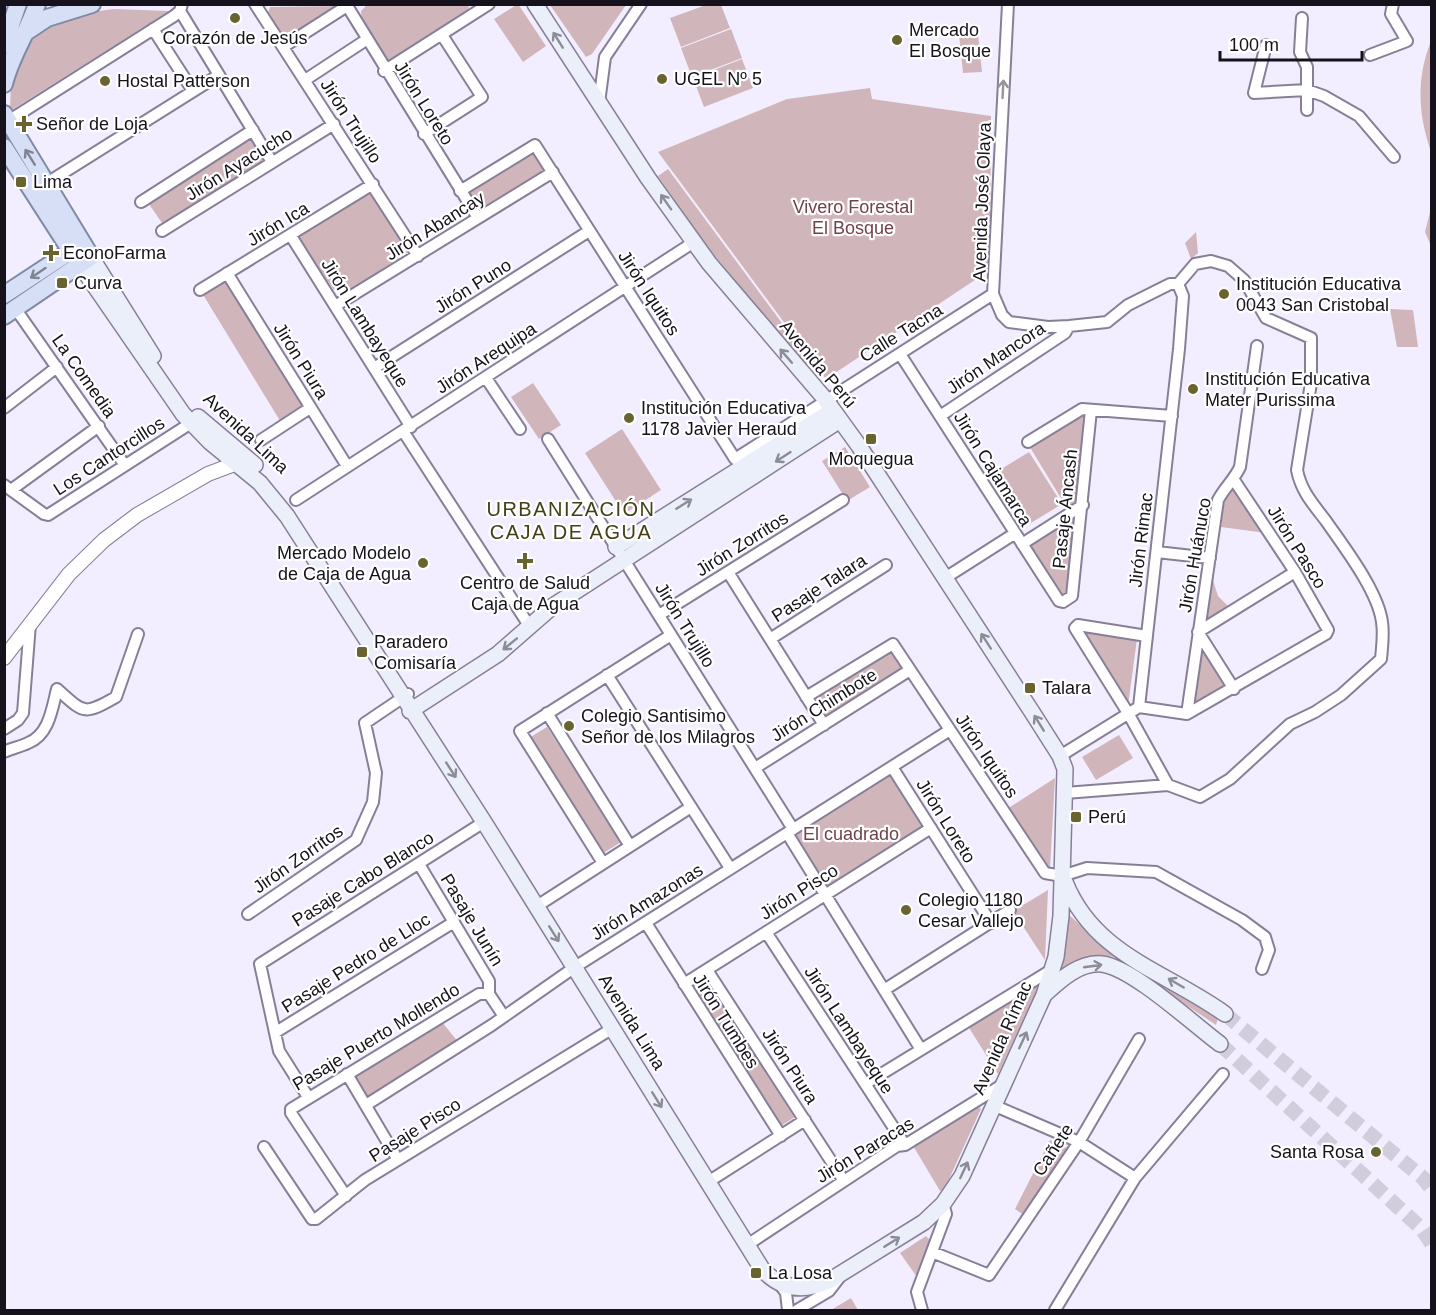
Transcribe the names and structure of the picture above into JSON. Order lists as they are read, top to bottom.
{
  "streets": {
    "main road": ["Avenida Perú", "Avenida Lima", "Avenida Rímac"],
    "street": [
      "Jirón Loreto",
      "Jirón Trujillo",
      "Jirón Ayacucho",
      "Avenida José Olaya",
      "Jirón Ica",
      "Jirón Abancay",
      "Jirón Puno",
      "Jirón Iquitos",
      "Jirón Lambayeque",
      "Calle Tacna",
      "Jirón Arequipa",
      "Jirón Mancora",
      "Jirón Piura",
      "La Comedia",
      "Los Cantorcillos",
      "Jirón Cajamarca",
      "Pasaje Áncash",
      "Jirón Rimac",
      "Jirón Zorritos",
      "Jirón Pasco",
      "Jirón Huánuco",
      "Pasaje Talara",
      "Jirón Chimbote",
      "Pasaje Cabo Blanco",
      "Jirón Pisco",
      "Jirón Amazonas",
      "Pasaje Junín",
      "Pasaje Pedro de Lloc",
      "Jirón Tumbes",
      "Pasaje Puerto Mollendo",
      "Pasaje Pisco",
      "Jirón Paracas",
      "Cañete"
    ]
  },
  "crossings": [
    ["Jirón Loreto", "Jirón Abancay"],
    ["Jirón Loreto", "Jirón Iquitos"],
    ["Jirón Loreto", "Jirón Pisco"],
    ["Jirón Loreto", "Jirón Amazonas"],
    ["Jirón Trujillo", "Jirón Ayacucho"],
    ["Jirón Trujillo", "Jirón Ica"],
    ["Jirón Trujillo", "Jirón Abancay"],
    ["Jirón Trujillo", "Jirón Zorritos"],
    ["Jirón Trujillo", "Jirón Chimbote"],
    ["Jirón Trujillo", "Jirón Pisco"],
    ["Jirón Trujillo", "Jirón Amazonas"],
    ["Avenida José Olaya", "Calle Tacna"],
    ["Avenida José Olaya", "Jirón Mancora"],
    ["Avenida José Olaya", "Jirón Rimac"],
    ["Jirón Ica", "Jirón Lambayeque"],
    ["Jirón Ica", "Jirón Piura"],
    ["Jirón Abancay", "Jirón Iquitos"],
    ["Jirón Abancay", "Jirón Lambayeque"],
    ["Jirón Puno", "Jirón Iquitos"],
    ["Jirón Puno", "Jirón Lambayeque"],
    ["Jirón Iquitos", "Calle Tacna"],
    ["Jirón Iquitos", "Jirón Arequipa"],
    ["Jirón Iquitos", "Jirón Chimbote"],
    ["Jirón Iquitos", "Jirón Amazonas"],
    ["Jirón Iquitos", "Avenida Rímac"],
    ["Jirón Lambayeque", "Jirón Arequipa"],
    ["Jirón Lambayeque", "Jirón Pisco"],
    ["Jirón Lambayeque", "Jirón Paracas"],
    ["Calle Tacna", "Avenida Perú"],
    ["Calle Tacna", "Jirón Cajamarca"],
    ["Jirón Arequipa", "Jirón Piura"],
    ["Jirón Arequipa", "Avenida Perú"],
    ["Jirón Mancora", "Jirón Cajamarca"],
    ["Jirón Piura", "Jirón Pisco"],
    ["Jirón Piura", "Jirón Paracas"],
    ["Avenida Perú", "Avenida Rímac"],
    ["La Comedia", "Los Cantorcillos"],
    ["Avenida Lima", "Los Cantorcillos"],
    ["Avenida Lima", "Jirón Zorritos"],
    ["Avenida Lima", "Pasaje Cabo Blanco"],
    ["Avenida Lima", "Jirón Amazonas"],
    ["Avenida Lima", "Pasaje Pisco"],
    ["Avenida Lima", "Jirón Paracas"],
    ["Jirón Cajamarca", "Pasaje Áncash"],
    ["Jirón Pasco", "Jirón Huánuco"],
    ["Pasaje Cabo Blanco", "Pasaje Junín"],
    ["Pasaje Cabo Blanco", "Pasaje Pedro de Lloc"],
    ["Jirón Pisco", "Jirón Tumbes"],
    ["Jirón Amazonas", "Jirón Tumbes"],
    ["Jirón Amazonas", "Pasaje Puerto Mollendo"],
    ["Pasaje Junín", "Pasaje Pedro de Lloc"],
    ["Pasaje Junín", "Pasaje Puerto Mollendo"],
    ["Pasaje Puerto Mollendo", "Pasaje Pisco"],
    ["Avenida Rímac", "Jirón Paracas"]
  ],
  "one_way": ["Avenida José Olaya", "Avenida Perú", "Avenida Rímac"],
  "districts": ["URBANIZACIÓN CAJA DE AGUA"],
  "parks": ["Vivero Forestal El Bosque", "El cuadrado"],
  "places": {
    "other": [
      "Corazón de Jesús",
      "Mercado El Bosque",
      "UGEL Nº 5",
      "Hostal Patterson",
      "Institución Educativa 0043 San Cristobal",
      "Institución Educativa Mater Purissima",
      "Institución Educativa 1178 Javier Heraud",
      "Mercado Modelo de Caja de Agua",
      "Colegio Santisimo Señor de los Milagros",
      "Colegio 1180 Cesar Vallejo",
      "Santa Rosa"
    ],
    "health": ["Señor de Loja", "EconoFarma", "Centro de Salud Caja de Agua"],
    "transit": [
      "Lima",
      "Curva",
      "Moquegua",
      "Paradero Comisaría",
      "Talara",
      "Perú",
      "La Losa"
    ]
  },
  "scale_bar": "100 m"
}
